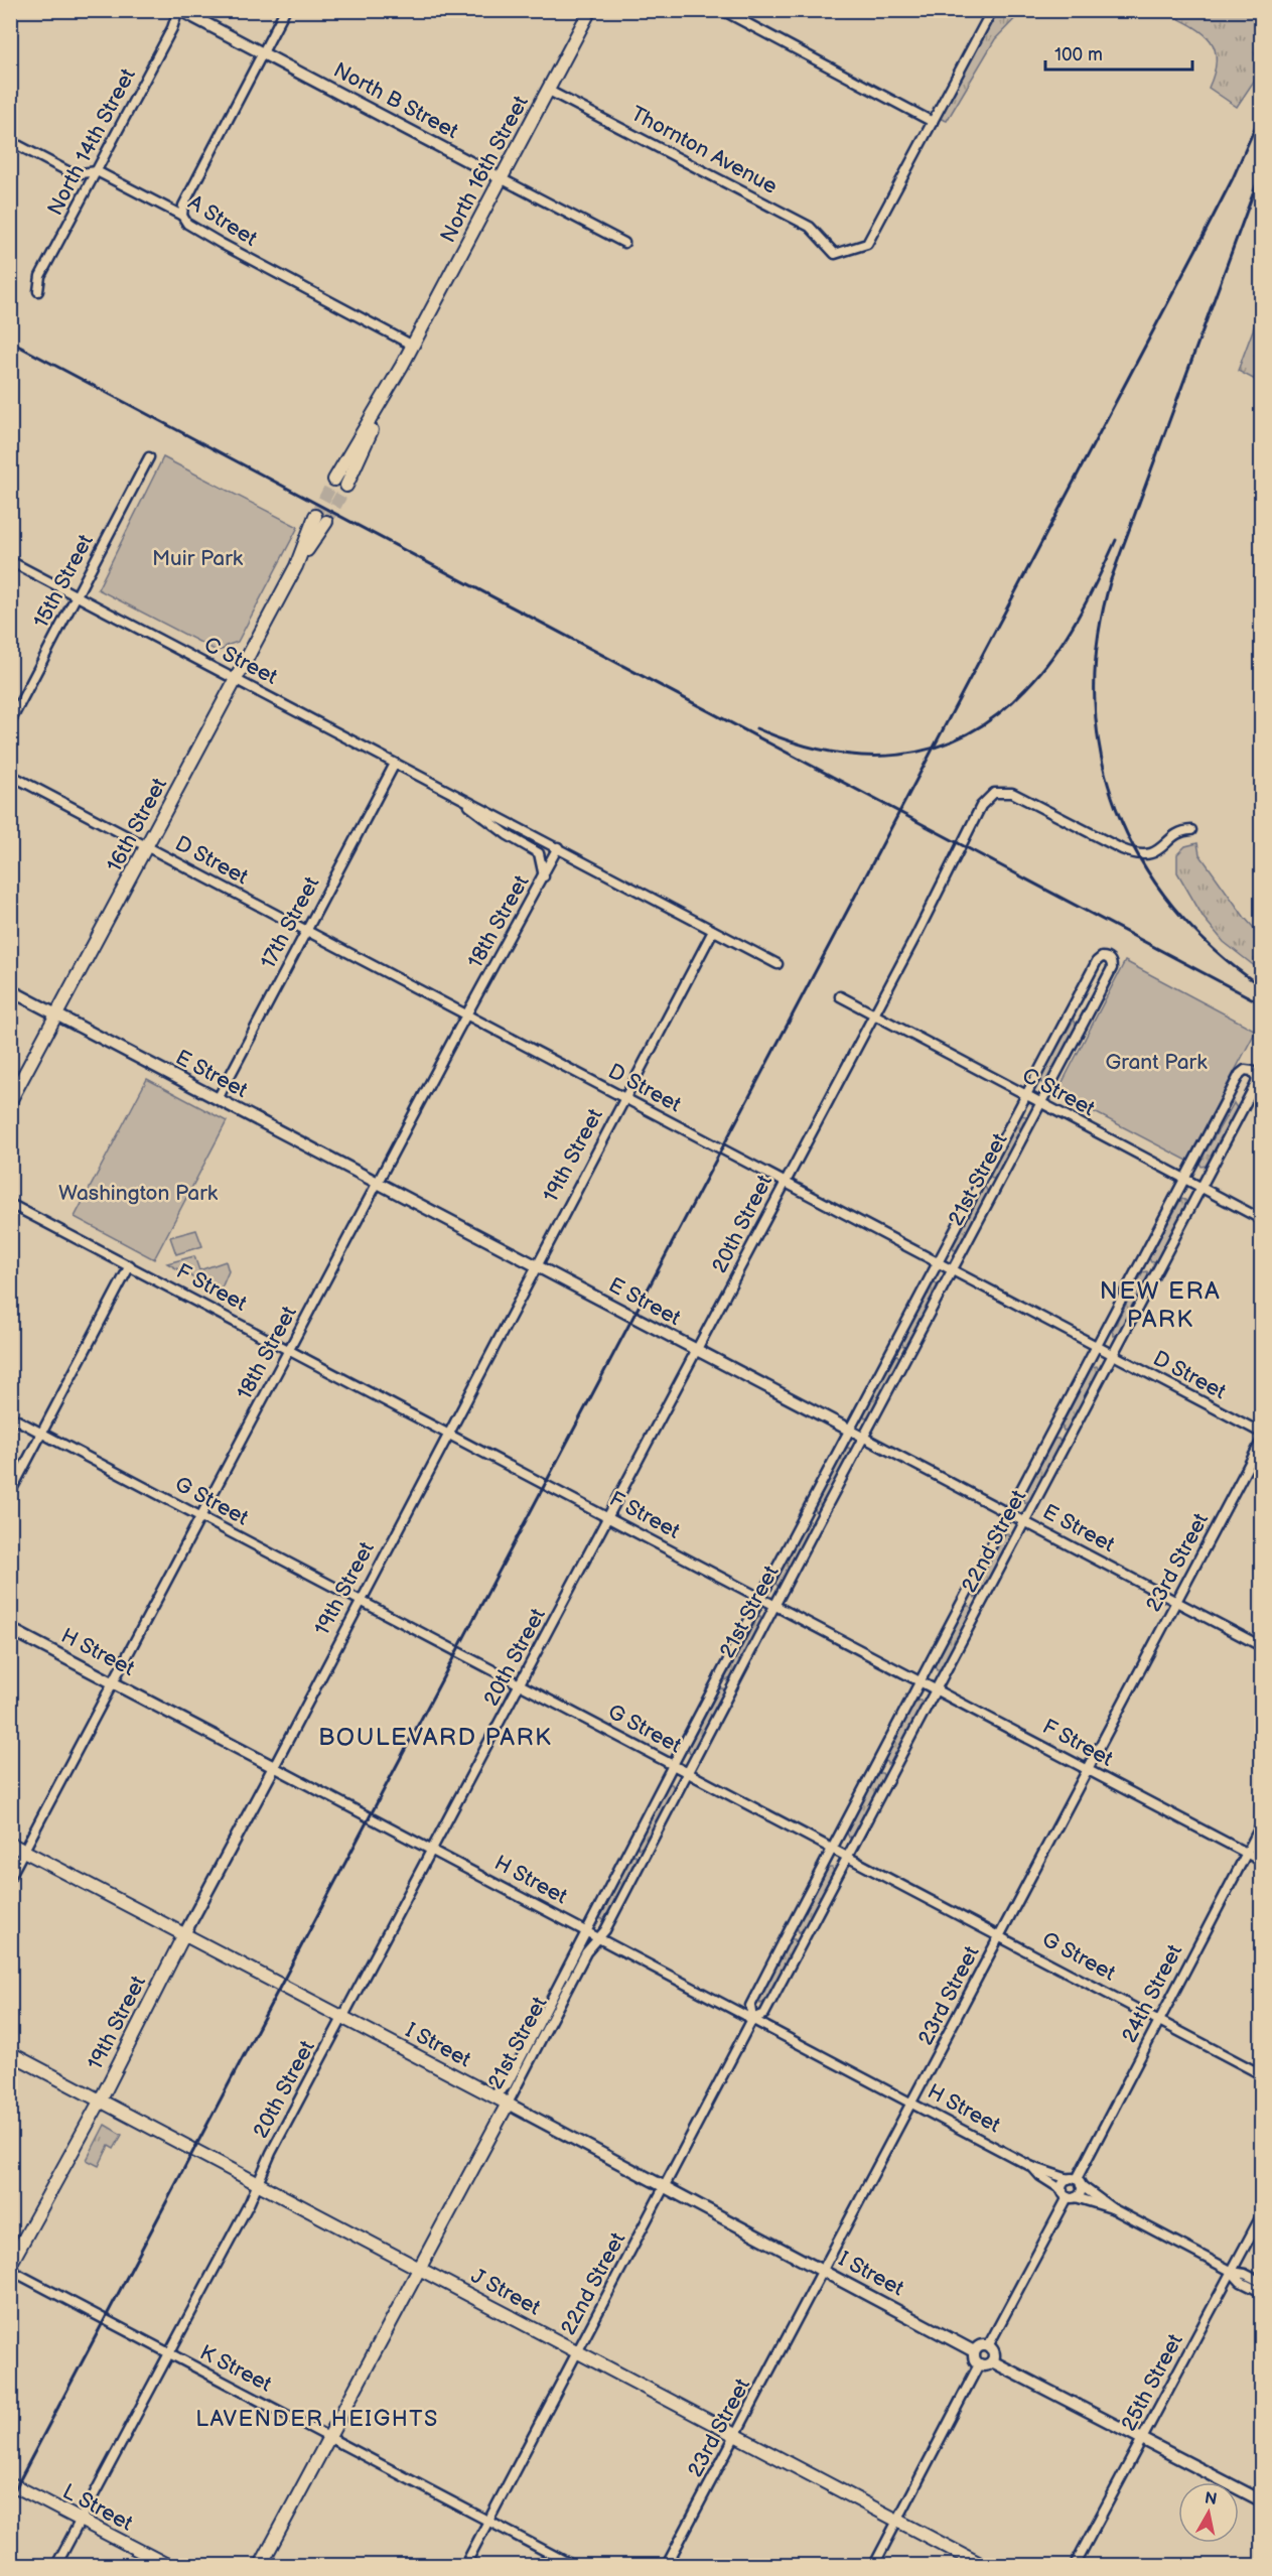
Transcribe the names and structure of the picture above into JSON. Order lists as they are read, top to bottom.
{
  "streets": {
    "main road": [
      "North 16th Street",
      "16th Street",
      "19th Street",
      "21st Street",
      "I Street",
      "J Street",
      "L Street"
    ],
    "street": [
      "North B Street",
      "North 14th Street",
      "Thornton Avenue",
      "A Street",
      "15th Street",
      "C Street",
      "D Street",
      "18th Street",
      "17th Street",
      "E Street",
      "20th Street",
      "F Street",
      "G Street",
      "22nd Street",
      "23rd Street",
      "H Street",
      "24th Street",
      "K Street",
      "25th Street"
    ]
  },
  "crossings": [
    ["North B Street", "North 14th Street"],
    ["North B Street", "North 16th Street"],
    ["North 14th Street", "A Street"],
    ["Thornton Avenue", "North 16th Street"],
    ["North 16th Street", "A Street"],
    ["15th Street", "C Street"],
    ["C Street", "16th Street"],
    ["C Street", "18th Street"],
    ["C Street", "17th Street"],
    ["C Street", "19th Street"],
    ["C Street", "21st Street"],
    ["C Street", "20th Street"],
    ["C Street", "22nd Street"],
    ["16th Street", "D Street"],
    ["16th Street", "E Street"],
    ["D Street", "18th Street"],
    ["D Street", "17th Street"],
    ["D Street", "19th Street"],
    ["D Street", "21st Street"],
    ["D Street", "20th Street"],
    ["D Street", "22nd Street"],
    ["18th Street", "E Street"],
    ["18th Street", "F Street"],
    ["18th Street", "G Street"],
    ["18th Street", "H Street"],
    ["18th Street", "I Street"],
    ["17th Street", "E Street"],
    ["E Street", "19th Street"],
    ["E Street", "21st Street"],
    ["E Street", "20th Street"],
    ["E Street", "22nd Street"],
    ["E Street", "23rd Street"],
    ["19th Street", "F Street"],
    ["19th Street", "G Street"],
    ["19th Street", "H Street"],
    ["19th Street", "I Street"],
    ["19th Street", "J Street"],
    ["21st Street", "F Street"],
    ["21st Street", "G Street"],
    ["21st Street", "H Street"],
    ["21st Street", "I Street"],
    ["21st Street", "J Street"],
    ["21st Street", "K Street"],
    ["20th Street", "F Street"],
    ["20th Street", "G Street"],
    ["20th Street", "H Street"],
    ["20th Street", "I Street"],
    ["20th Street", "J Street"],
    ["20th Street", "K Street"],
    ["20th Street", "L Street"],
    ["F Street", "22nd Street"],
    ["F Street", "23rd Street"],
    ["F Street", "24th Street"],
    ["G Street", "22nd Street"],
    ["G Street", "23rd Street"],
    ["G Street", "24th Street"],
    ["22nd Street", "H Street"],
    ["22nd Street", "I Street"],
    ["22nd Street", "J Street"],
    ["22nd Street", "K Street"],
    ["23rd Street", "H Street"],
    ["23rd Street", "I Street"],
    ["23rd Street", "J Street"],
    ["H Street", "24th Street"],
    ["H Street", "25th Street"]
  ],
  "districts": ["NEW ERA PARK", "BOULEVARD PARK", "LAVENDER HEIGHTS"],
  "parks": ["Muir Park", "Grant Park", "Washington Park"],
  "scale_bar": "100 m",
  "north": "top"
}
